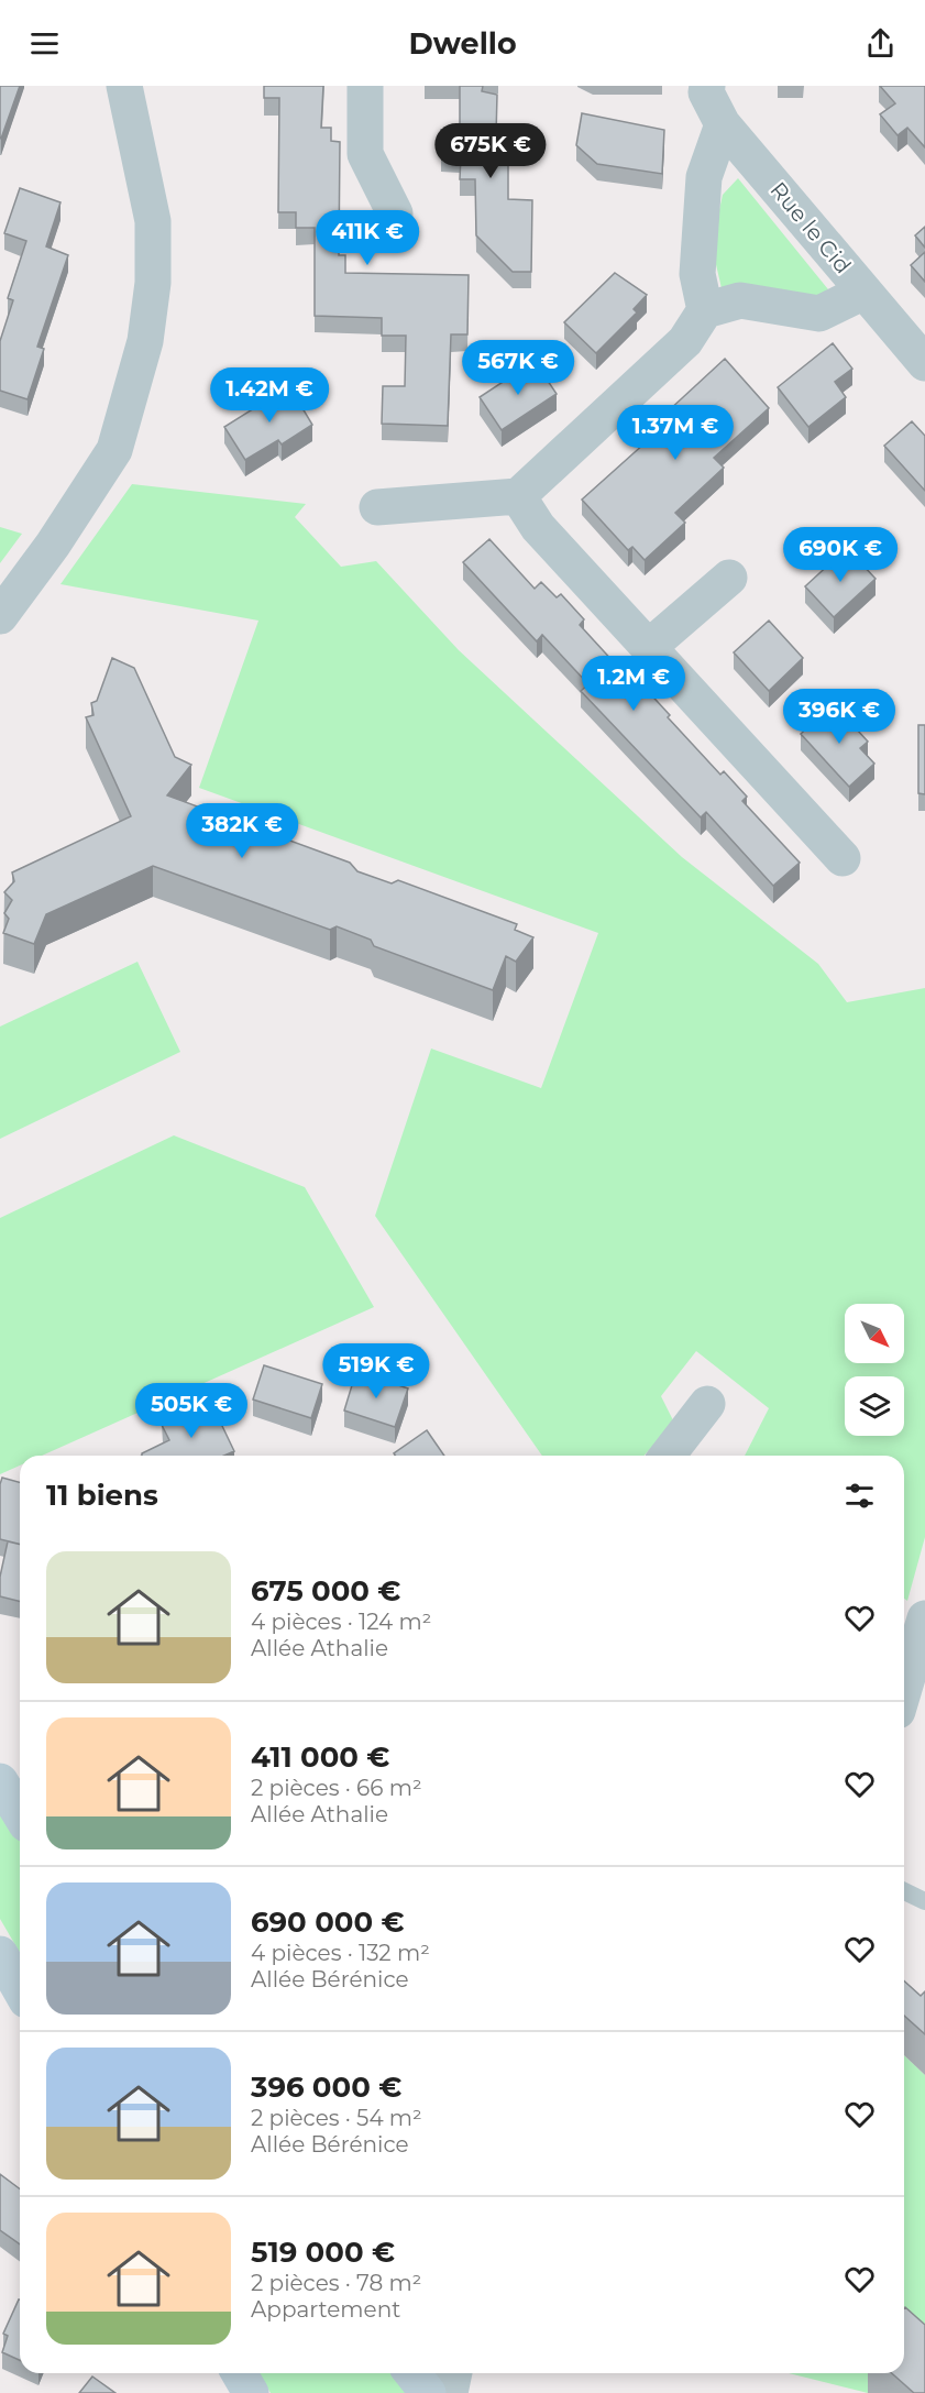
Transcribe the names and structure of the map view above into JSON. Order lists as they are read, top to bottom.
{
  "streets": {
    "street": ["Rue le Cid"]
  },
  "north": "bottom right",
  "page": {
    "header": "Dwello",
    "price": [
      "675K €",
      "411K €",
      "567K €",
      "1.42M €",
      "1.37M €",
      "690K €",
      "1.2M €",
      "396K €",
      "382K €",
      "519K €",
      "505K €"
    ],
    "heading": "11 biens",
    "list": [
      {
        "name": "675 000 €",
        "note": "4 pièces · 124 m² · Allée Athalie"
      },
      {
        "name": "411 000 €",
        "note": "2 pièces · 66 m² · Allée Athalie"
      },
      {
        "name": "690 000 €",
        "note": "4 pièces · 132 m² · Allée Bérénice"
      },
      {
        "name": "396 000 €",
        "note": "2 pièces · 54 m² · Allée Bérénice"
      },
      {
        "name": "519 000 €",
        "note": "2 pièces · 78 m² · Appartement"
      }
    ]
  }
}
